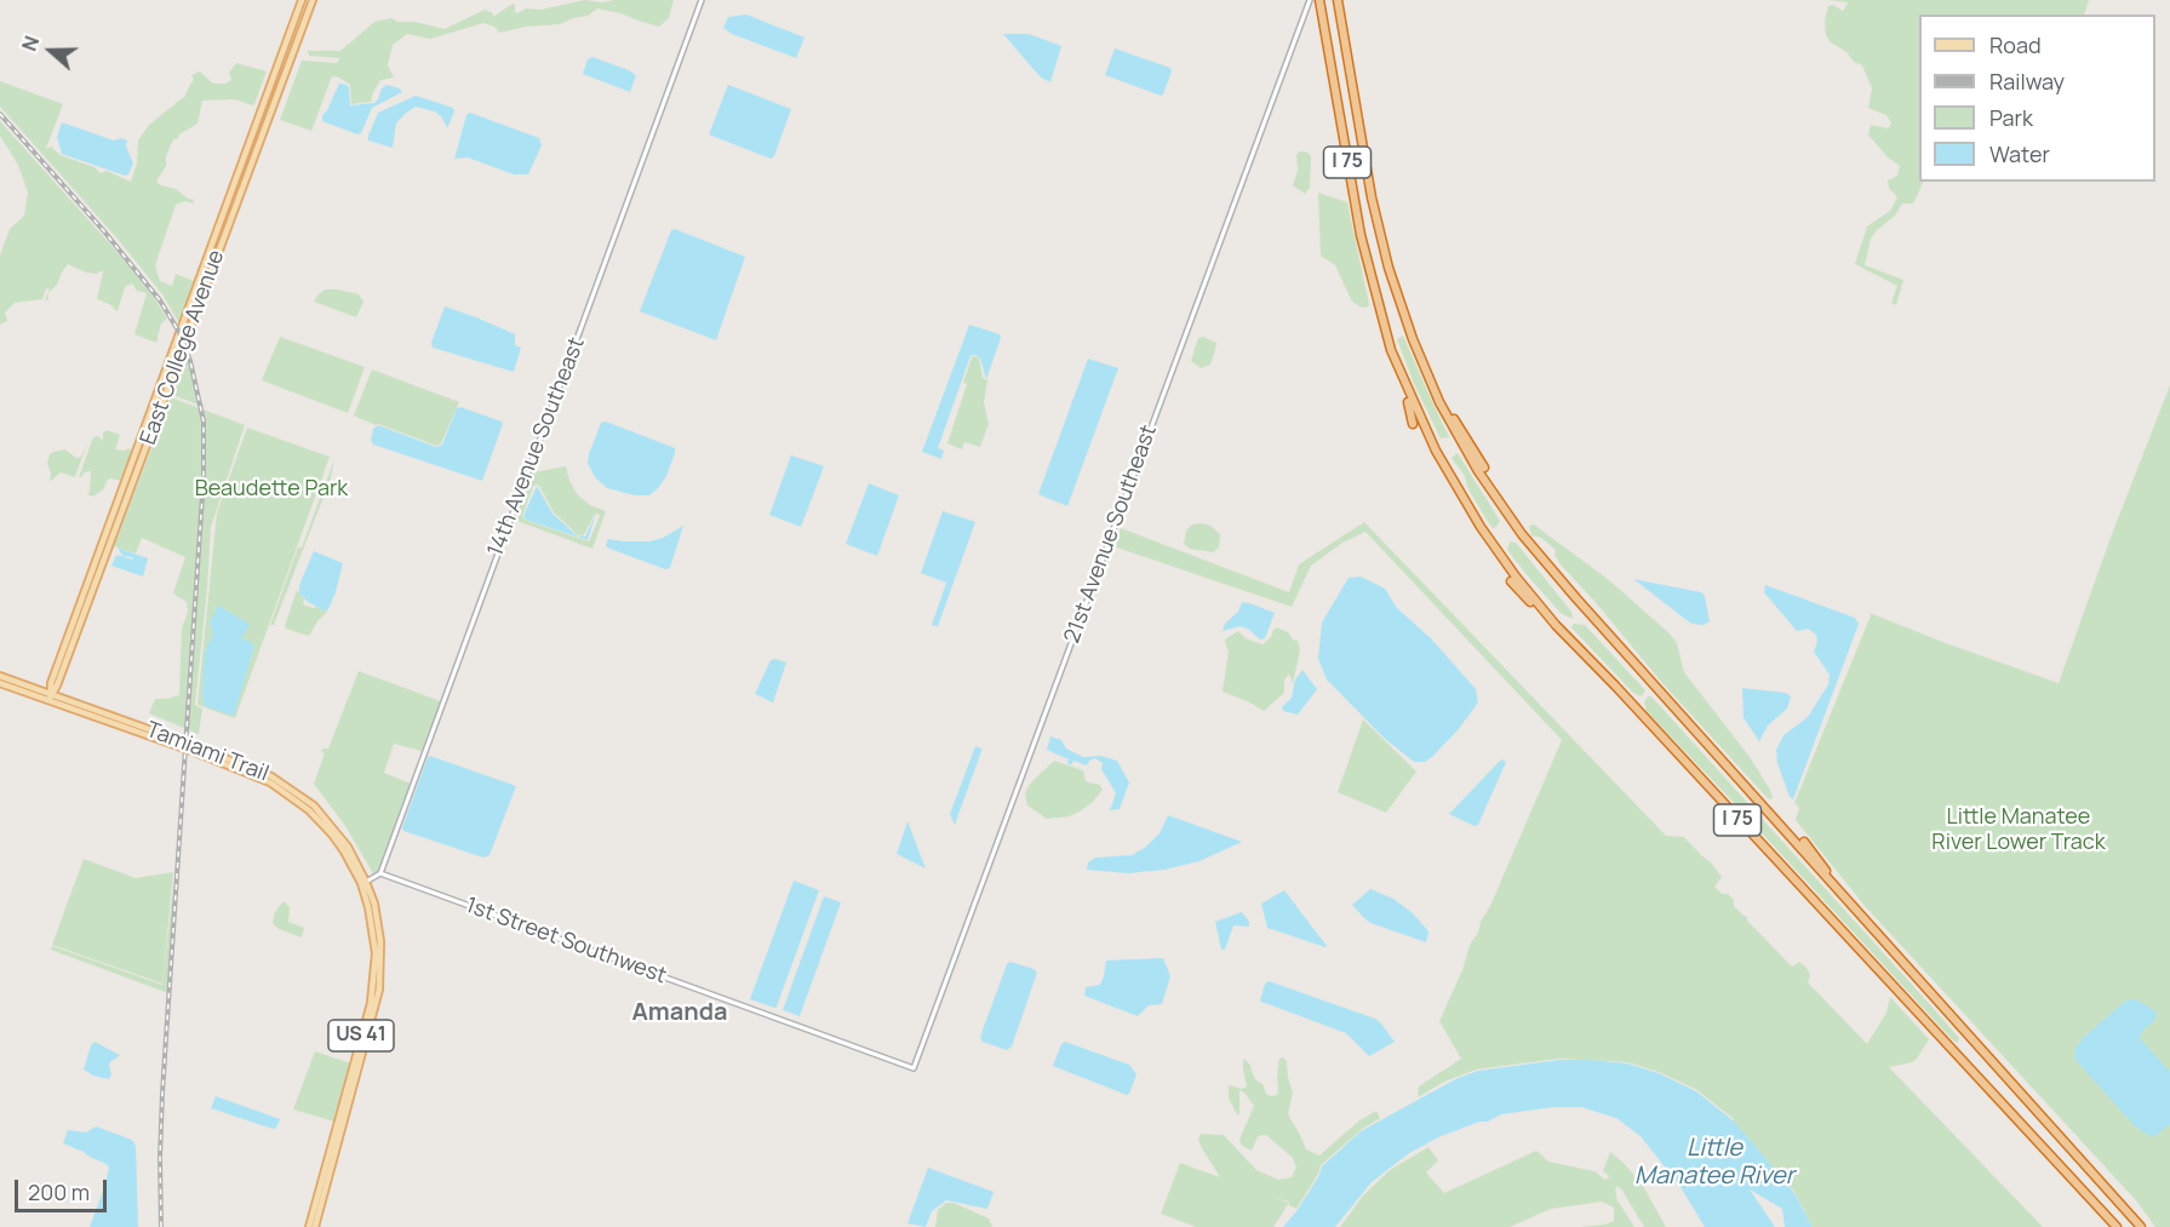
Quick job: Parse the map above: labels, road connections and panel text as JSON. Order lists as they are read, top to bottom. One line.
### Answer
{"streets":{"highway":["I 75"],"main road":["East College Avenue","Tamiami Trail","US 41"],"street":["14th Avenue Southeast","21st Avenue Southeast","1st Street Southwest"]},"crossings":[["East College Avenue","Tamiami Trail"],["14th Avenue Southeast","1st Street Southwest"],["21st Avenue Southeast","1st Street Southwest"]],"districts":["Amanda"],"water":["Little Manatee River"],"parks":["Beaudette Park","Little Manatee River Lower Track"],"legend":["Road","Railway","Park","Water"],"scale_bar":"200 m","north":"left"}
